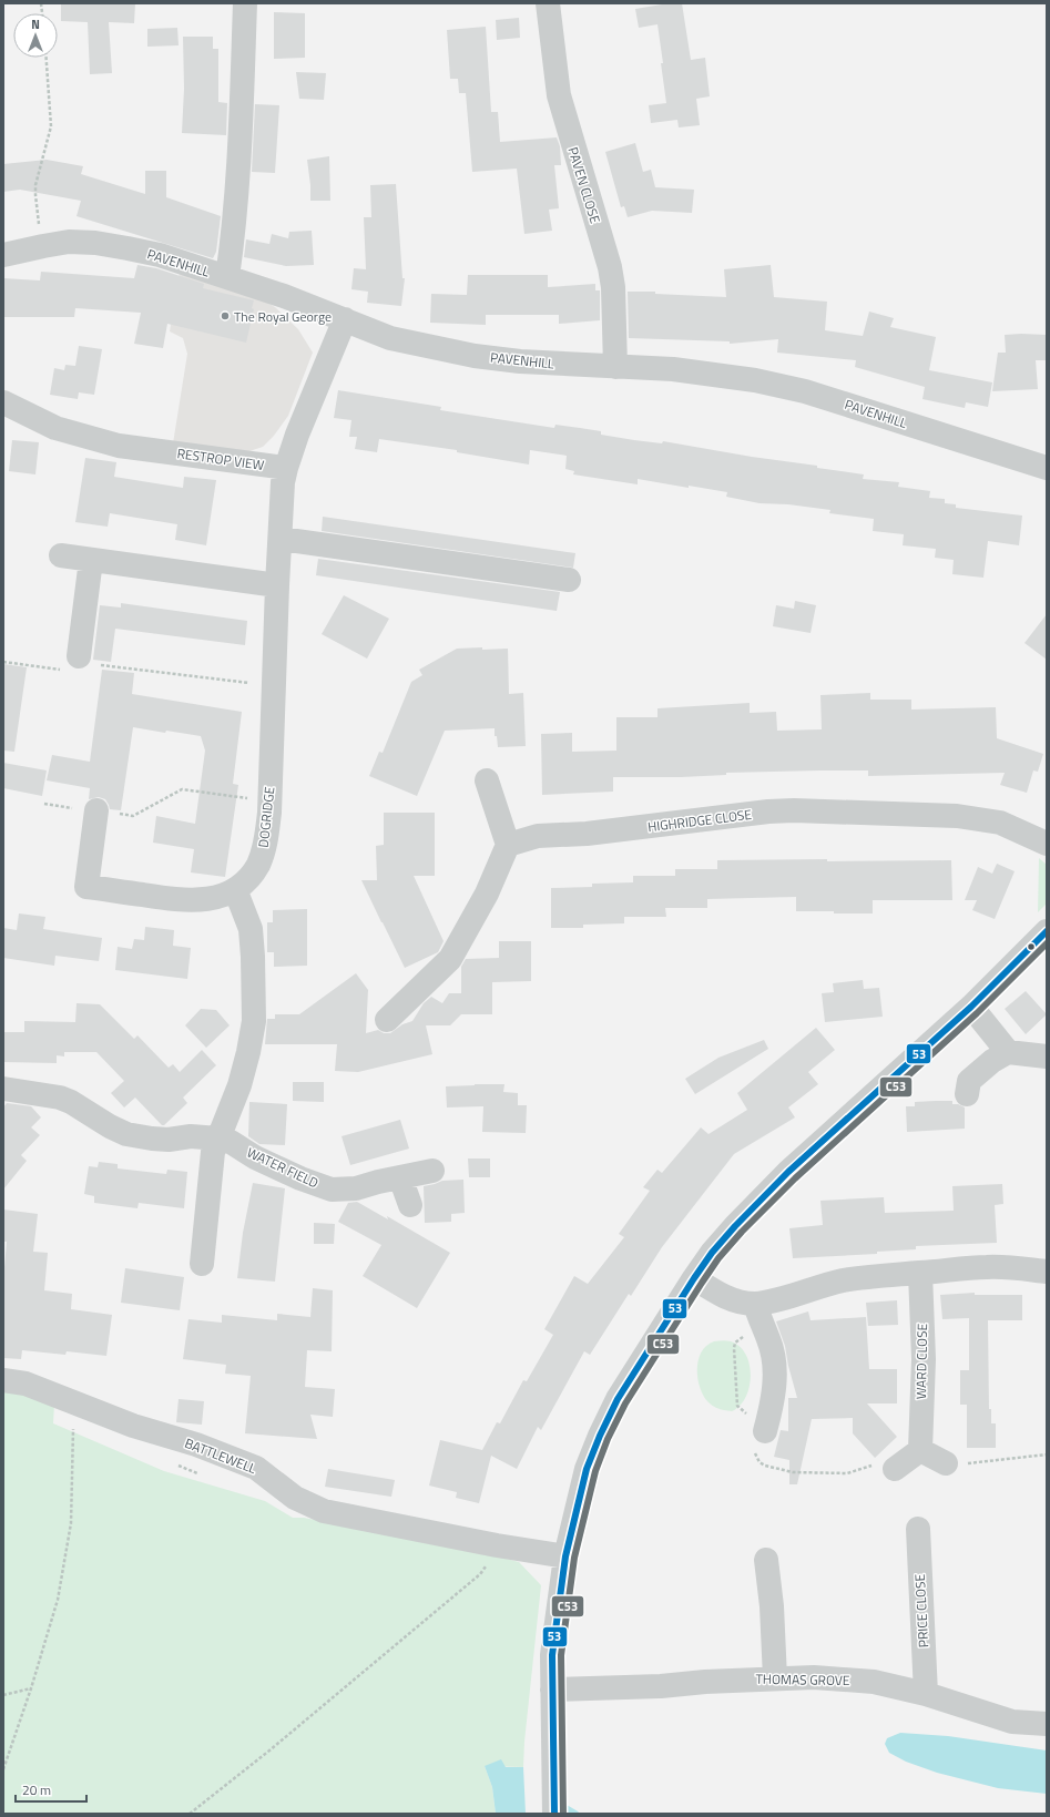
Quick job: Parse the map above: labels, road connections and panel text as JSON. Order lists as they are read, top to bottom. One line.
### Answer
{"streets":{"street":["PAVEN CLOSE","PAVENHILL","RESTROP VIEW","DOGRIDGE","HIGHRIDGE CLOSE","WATER FIELD","WARD CLOSE","BATTLEWELL","PRICE CLOSE","THOMAS GROVE"]},"crossings":[["PAVEN CLOSE","PAVENHILL"],["RESTROP VIEW","DOGRIDGE"],["PRICE CLOSE","THOMAS GROVE"]],"places":["The Royal George"],"lines":["transit line 53","transit line C53"],"scale_bar":"20 m","north":"top"}
